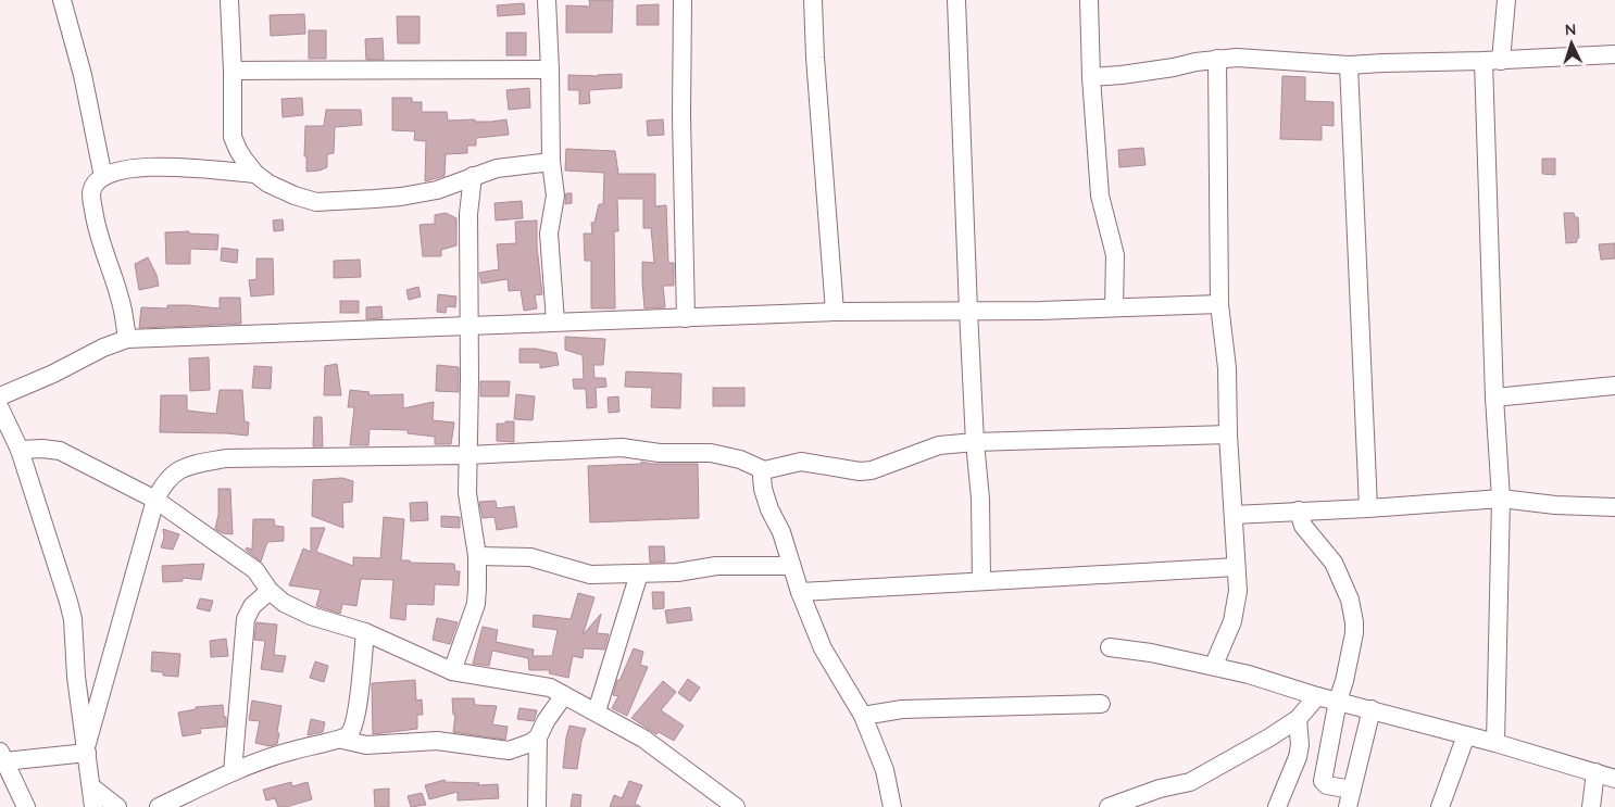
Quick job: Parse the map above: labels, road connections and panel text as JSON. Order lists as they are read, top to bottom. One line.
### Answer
{"north":"top"}
